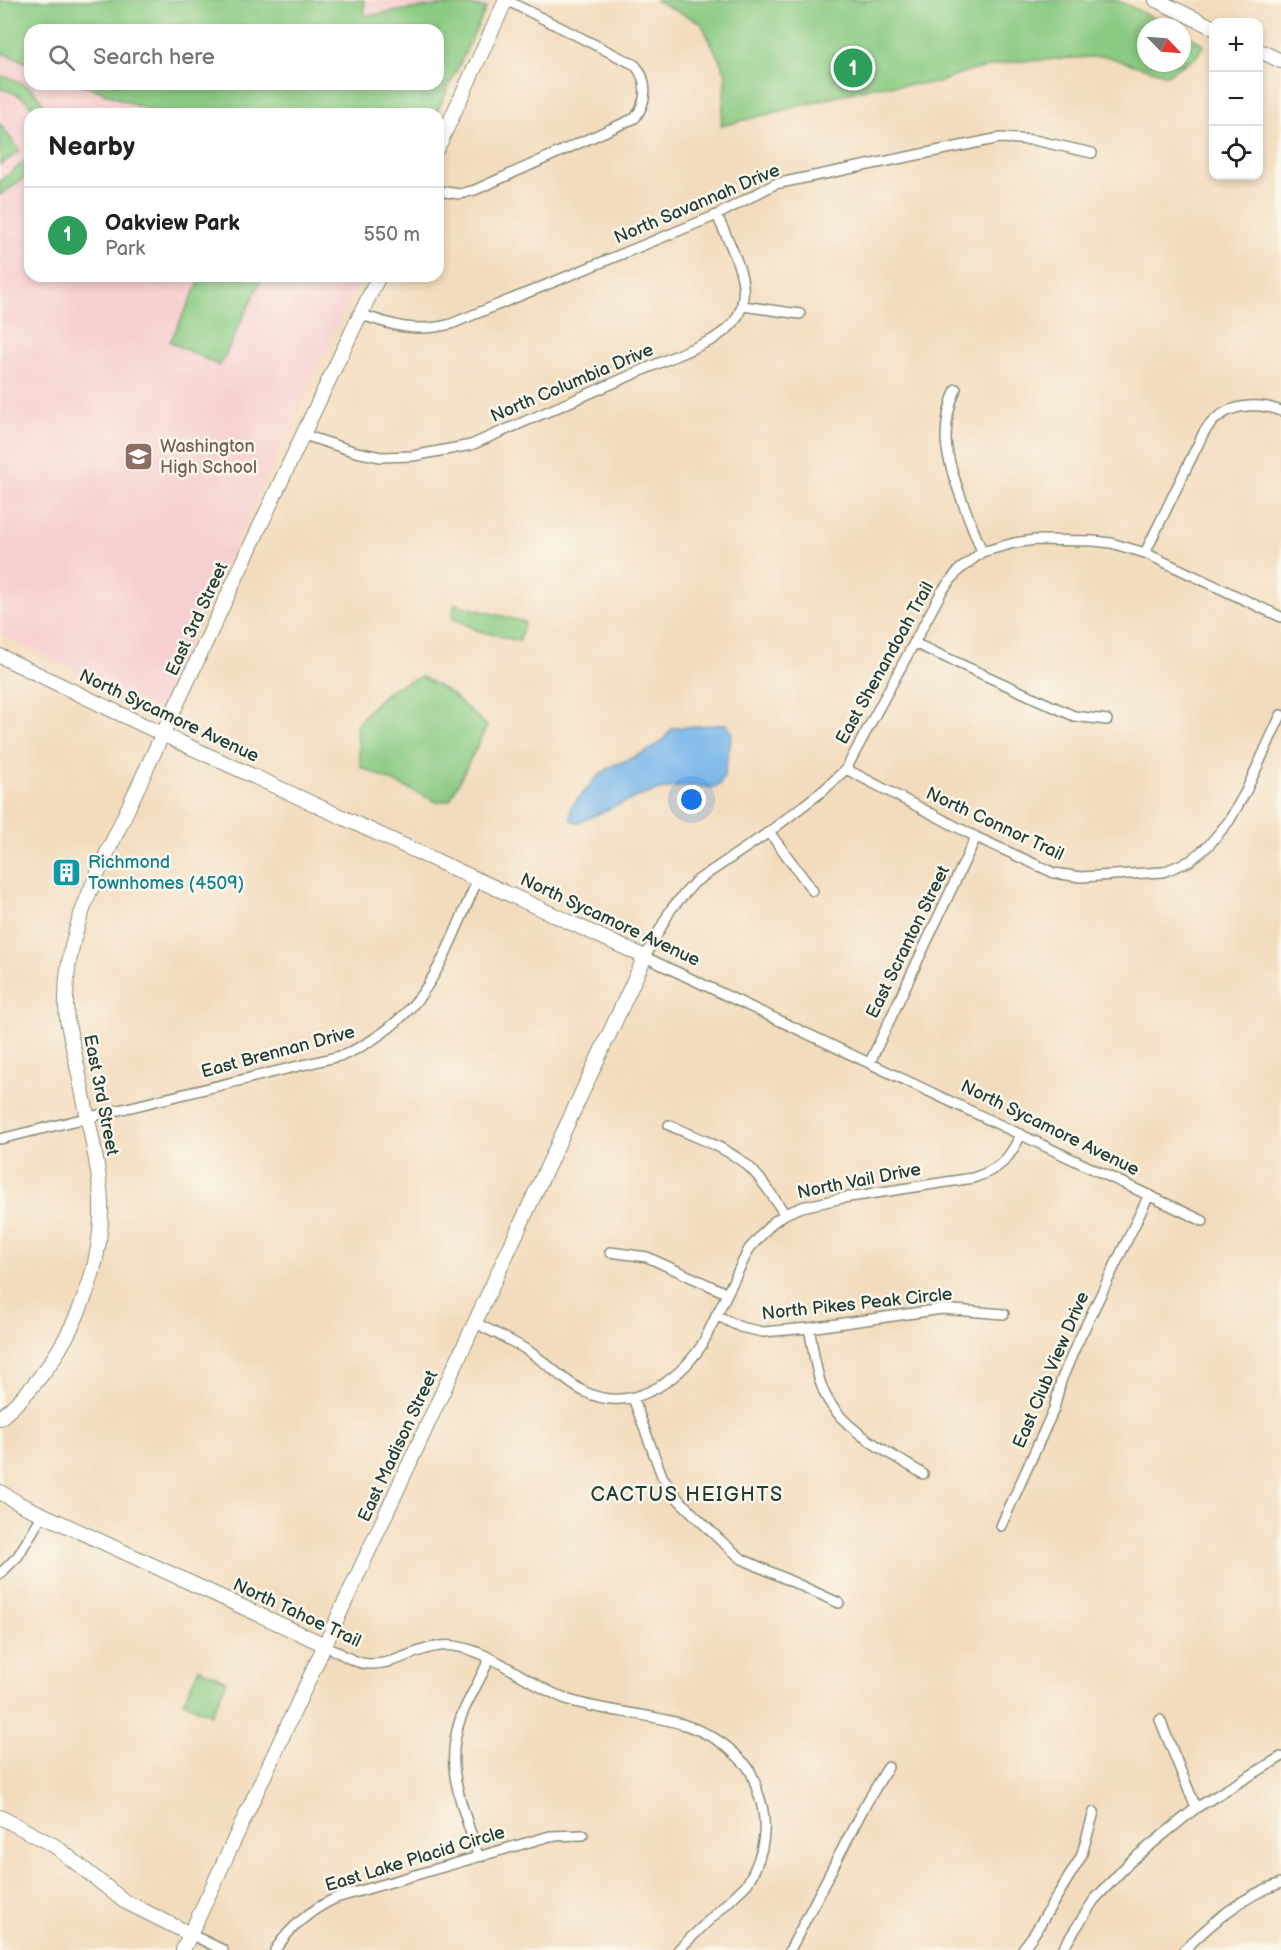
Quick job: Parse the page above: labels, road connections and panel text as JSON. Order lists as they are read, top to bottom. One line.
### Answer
{"streets":{"street":["North Savannah Drive","North Columbia Drive","East 3rd Street","East Shenandoah Trail","North Sycamore Avenue","North Connor Trail","East Scranton Street","East Brennan Drive","North Vail Drive","North Pikes Peak Circle","East Club View Drive","East Madison Street","North Tahoe Trail","East Lake Placid Circle"]},"crossings":[["North Savannah Drive","East 3rd Street"],["North Columbia Drive","East 3rd Street"],["East 3rd Street","North Sycamore Avenue"],["East 3rd Street","East Brennan Drive"],["East Shenandoah Trail","North Sycamore Avenue"],["East Shenandoah Trail","North Connor Trail"],["East Shenandoah Trail","East Madison Street"],["North Sycamore Avenue","East Scranton Street"],["North Sycamore Avenue","East Brennan Drive"],["North Sycamore Avenue","North Vail Drive"],["North Sycamore Avenue","East Club View Drive"],["North Sycamore Avenue","East Madison Street"],["North Connor Trail","East Scranton Street"],["North Vail Drive","North Pikes Peak Circle"],["North Vail Drive","East Madison Street"],["East Madison Street","North Tahoe Trail"]],"districts":["CACTUS HEIGHTS"],"places":{"school or university":["Washington High School"],"building":["Richmond Townhomes (4509)"]},"north":"bottom right","page":{"map_buttons":["+","−"],"search":"Search here","pins":"1","heading":"Nearby","list":[{"mark":"1","name":"Oakview Park","note":"Park","value":"550 m"}]}}
